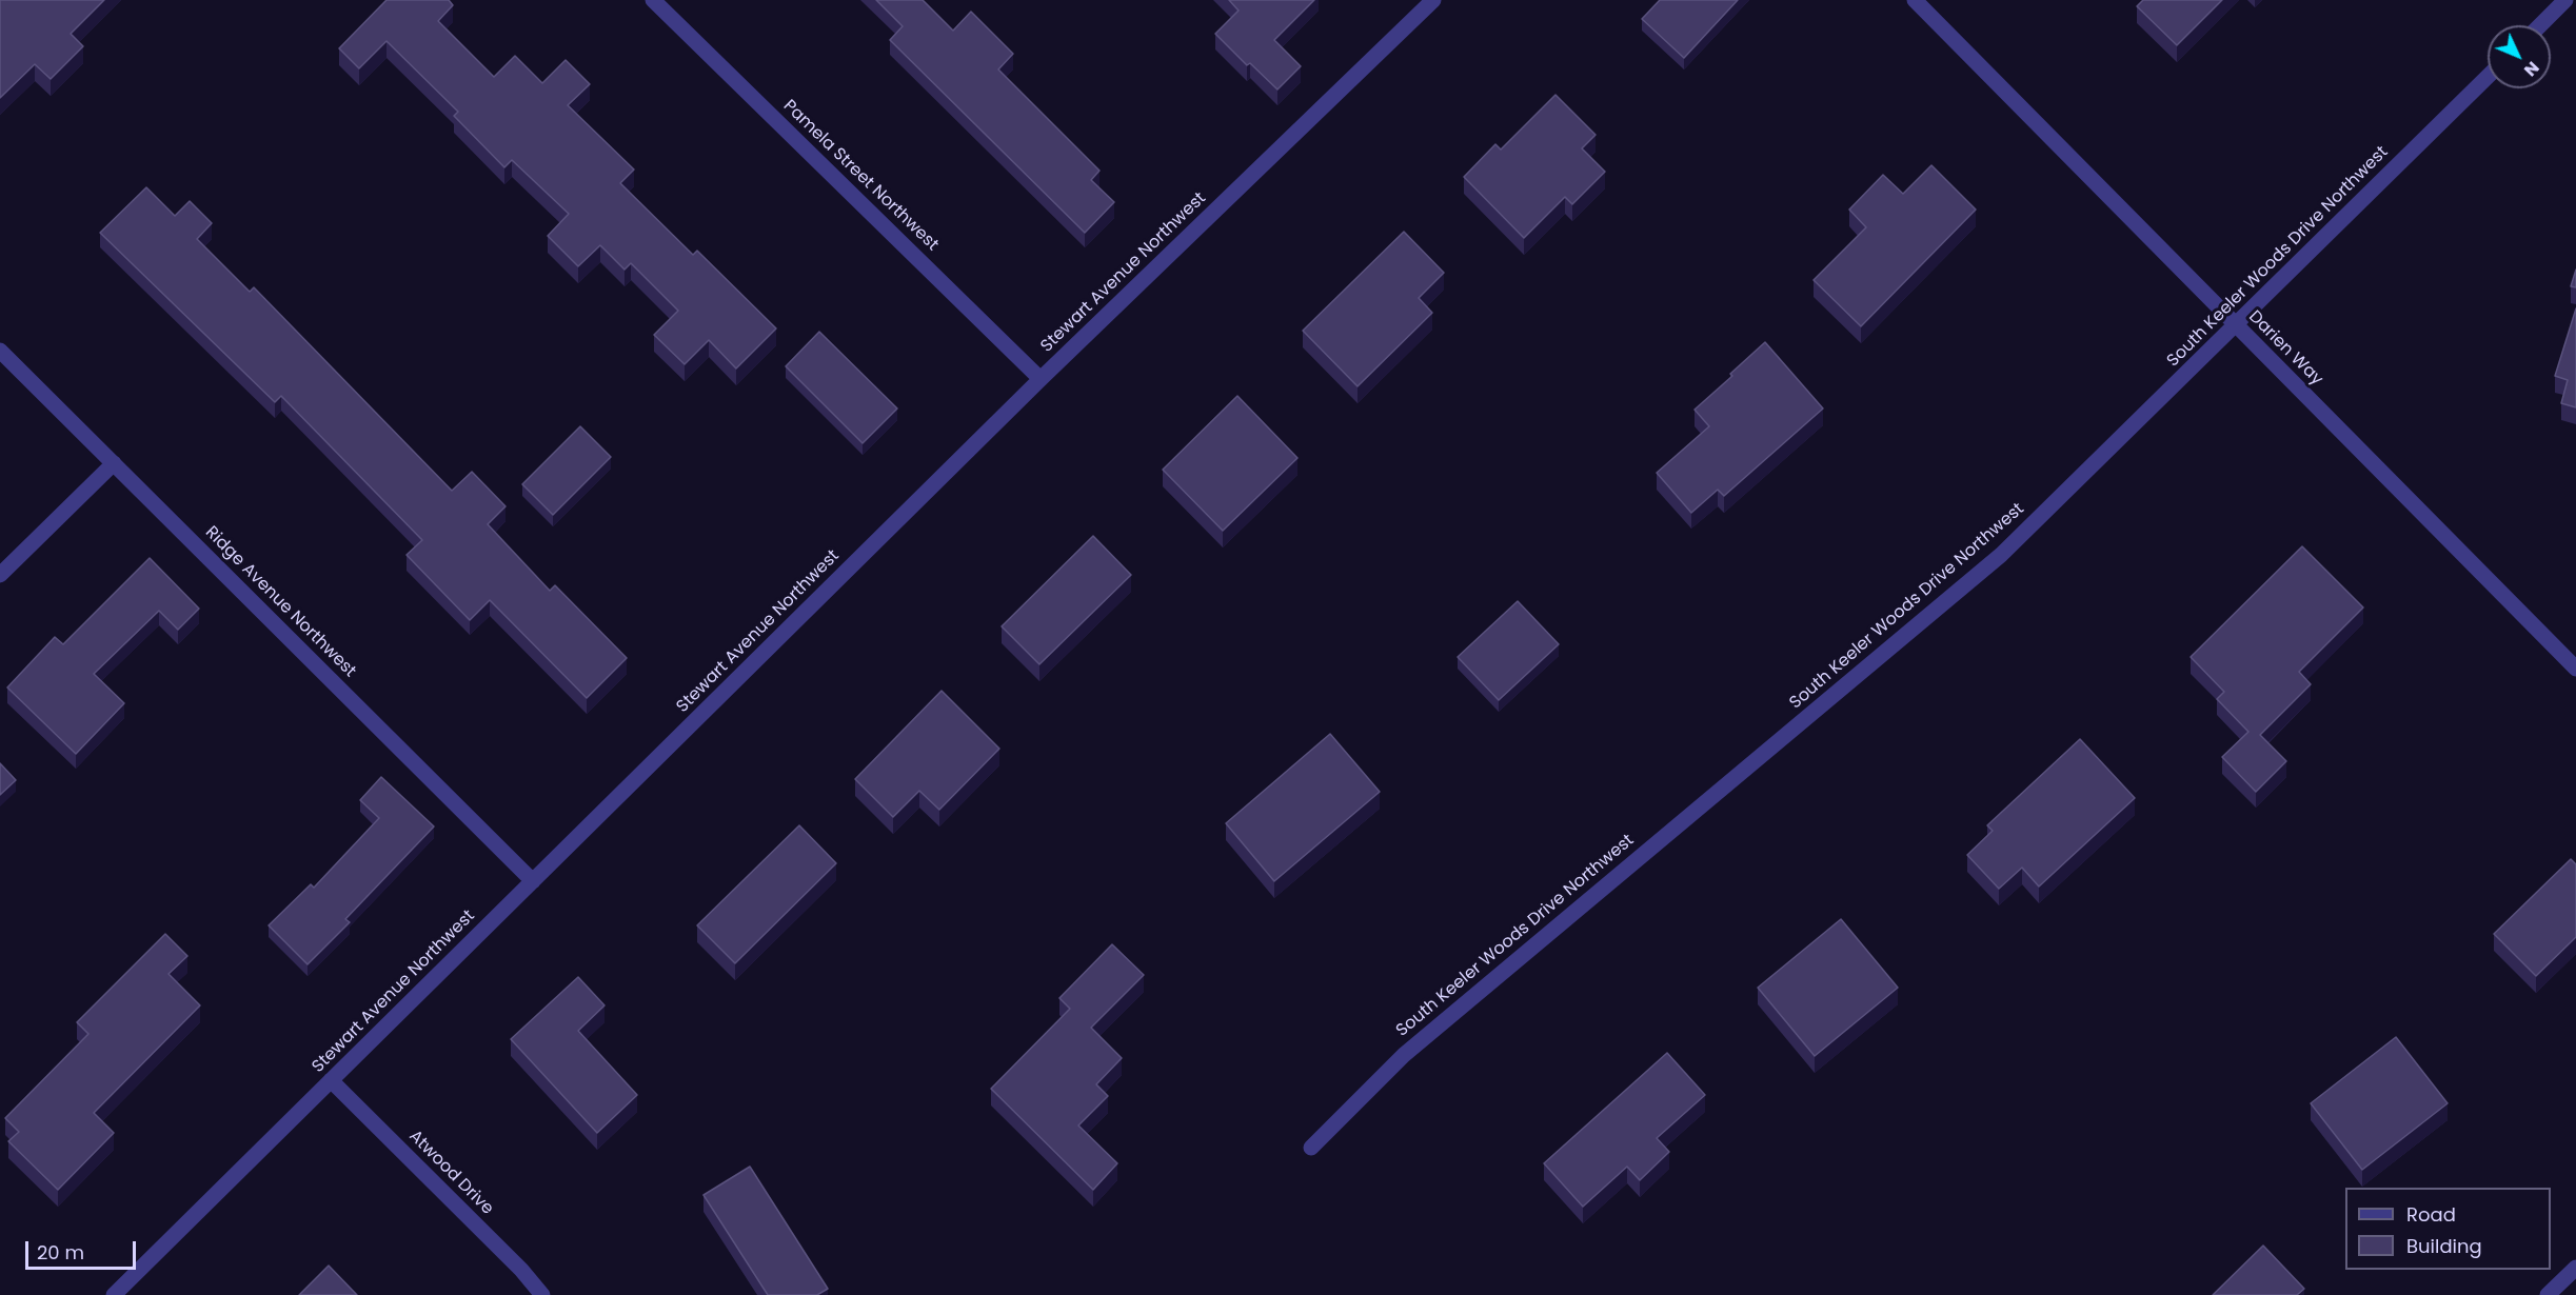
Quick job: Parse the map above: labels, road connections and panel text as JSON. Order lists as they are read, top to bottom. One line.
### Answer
{"streets":{"street":["Pamela Street Northwest","South Keeler Woods Drive Northwest","Stewart Avenue Northwest","Darien Way","Ridge Avenue Northwest","Atwood Drive"]},"crossings":[["Pamela Street Northwest","Stewart Avenue Northwest"],["South Keeler Woods Drive Northwest","Darien Way"],["Stewart Avenue Northwest","Ridge Avenue Northwest"],["Stewart Avenue Northwest","Atwood Drive"]],"legend":["Road","Building"],"scale_bar":"20 m","north":"bottom right"}
